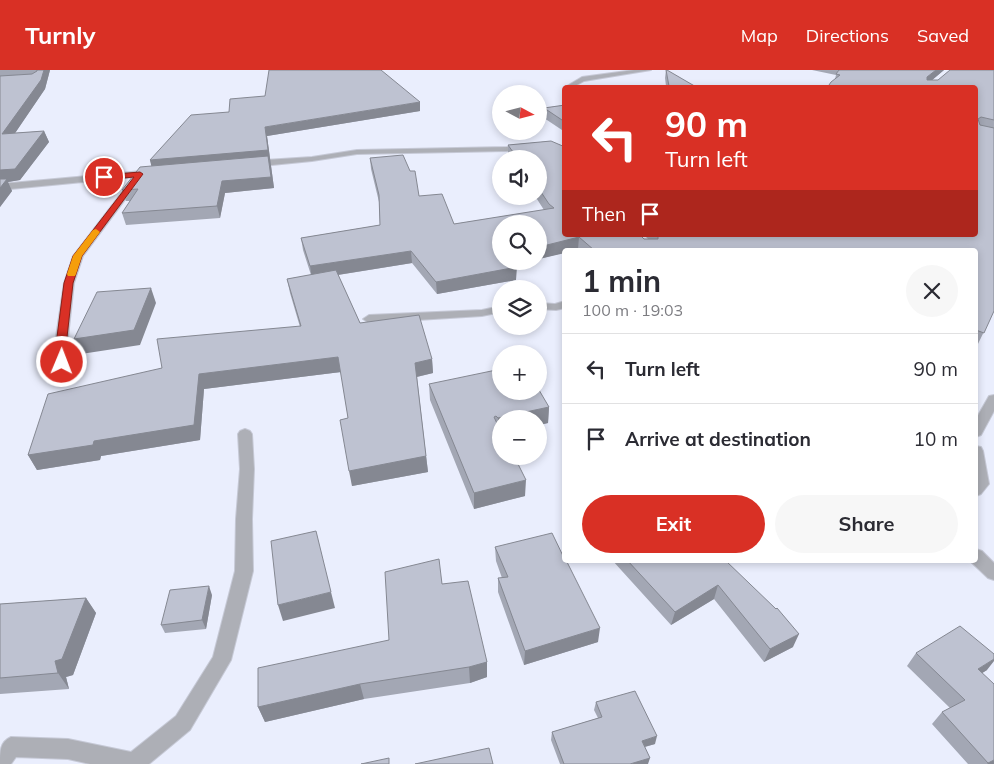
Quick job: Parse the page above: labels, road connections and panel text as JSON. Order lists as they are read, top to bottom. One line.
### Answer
{"north":"right","page":{"header":"Turnly","nav":["Map","Directions","Saved"],"map_buttons":["+","−"],"turn":["90 m","Turn left"],"then":"Then","heading":["1 min","100 m · 19:03"],"list":[{"name":"Turn left","value":"90 m"},{"name":"Arrive at destination","value":"10 m"}],"buttons":["Exit","Share"]}}
